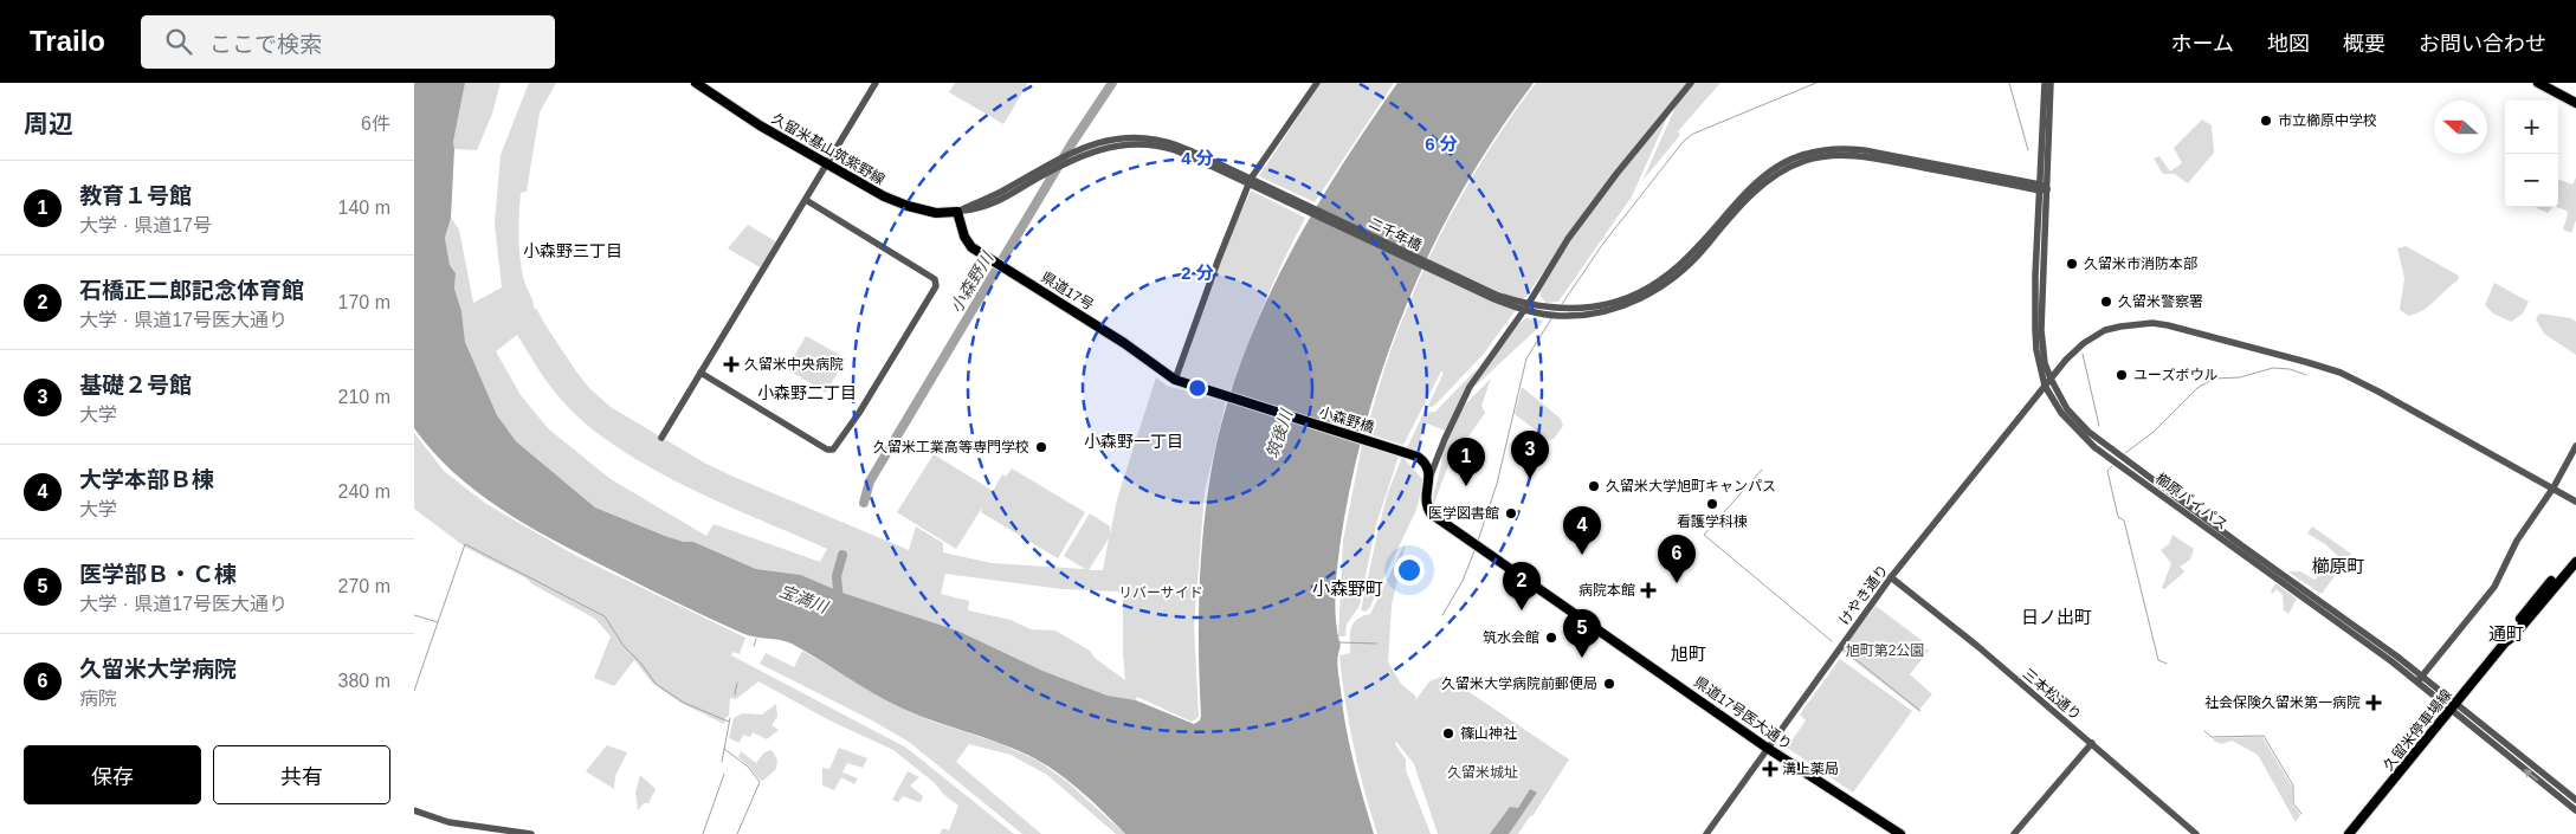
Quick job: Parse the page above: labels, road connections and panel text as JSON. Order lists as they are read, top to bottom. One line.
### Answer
{"streets":{"main road":["久留米基山筑紫野線","県道17号","小森野橋","県道17号医大通り","久留米停車場線"],"street":["二千年橋","櫛原バイパス","けやき通り","三本松通り"]},"crossings":[["久留米基山筑紫野線","県道17号"],["二千年橋","櫛原バイパス"],["県道17号","小森野橋"],["小森野橋","県道17号医大通り"],["櫛原バイパス","けやき通り"],["櫛原バイパス","久留米停車場線"],["けやき通り","三本松通り"],["けやき通り","県道17号医大通り"]],"districts":["小森野三丁目","小森野二丁目","小森野一丁目","櫛原町","小森野町","日ノ出町","通町","旭町"],"water":["小森野川","筑後川","宝満川"],"parks":["リバーサイド","旭町第2公園","久留米城址"],"places":{"other":["市立櫛原中学校","久留米市消防本部","久留米警察署","ユーズボウル","久留米工業高等専門学校","久留米大学旭町キャンパス","看護学科棟","医学図書館","筑水会館","久留米大学病院前郵便局","篠山神社"],"health":["久留米中央病院","病院本館","社会保険久留米第一病院","溝上薬局"]},"north":"left","page":{"header":"Trailo","search":"ここで検索","nav":["ホーム","地図","概要","お問い合わせ"],"heading":["周辺","6件"],"map_buttons":["+","−"],"list":[{"mark":"1","name":"教育１号館","note":"大学 · 県道17号","value":"140 m"},{"mark":"2","name":"石橋正二郎記念体育館","note":"大学 · 県道17号医大通り","value":"170 m"},{"mark":"3","name":"基礎２号館","note":"大学","value":"210 m"},{"mark":"4","name":"大学本部Ｂ棟","note":"大学","value":"240 m"},{"mark":"5","name":"医学部Ｂ・Ｃ棟","note":"大学 · 県道17号医大通り","value":"270 m"},{"mark":"6","name":"久留米大学病院","note":"病院","value":"380 m"}],"pins":["3","1","4","6","2","5"],"buttons":["保存","共有"]},"rings":["6 分","4 分","2 分"]}
